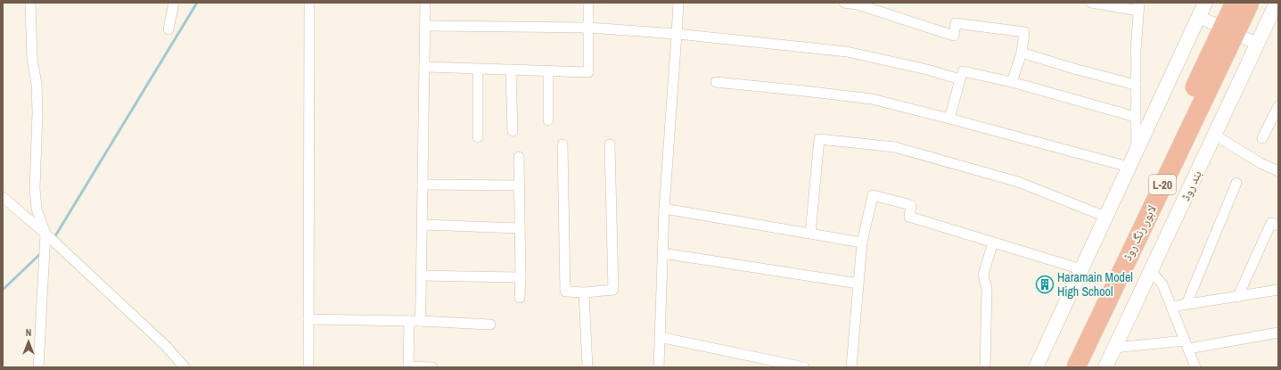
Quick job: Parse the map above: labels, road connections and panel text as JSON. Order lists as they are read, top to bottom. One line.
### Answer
{"streets":{"highway":["L-20","لاہور رنگ روڈ"],"main road":["بند روڈ"]},"places":{"building":["Haramain Model High School"]},"north":"top"}
